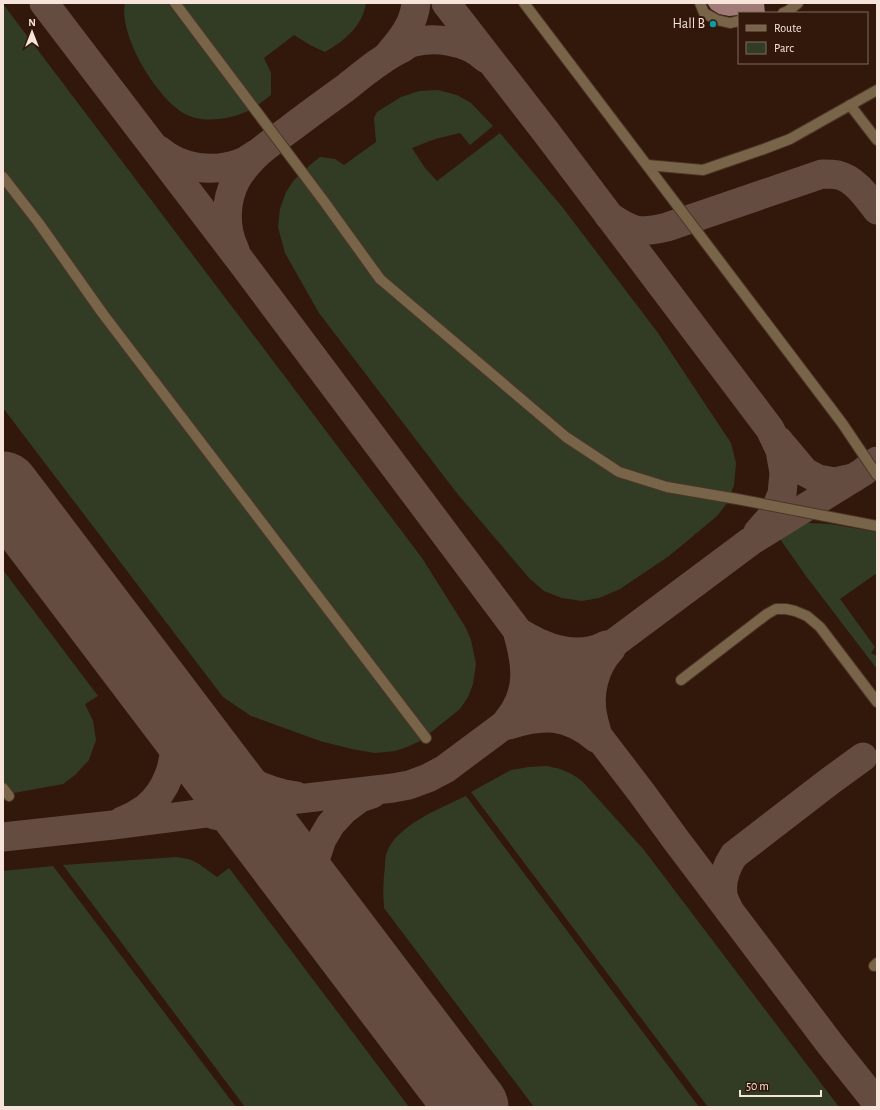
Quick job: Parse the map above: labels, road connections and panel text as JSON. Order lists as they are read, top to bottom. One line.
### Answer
{"places":["Hall B"],"legend":["Route","Parc"],"scale_bar":"50 m","north":"top"}
